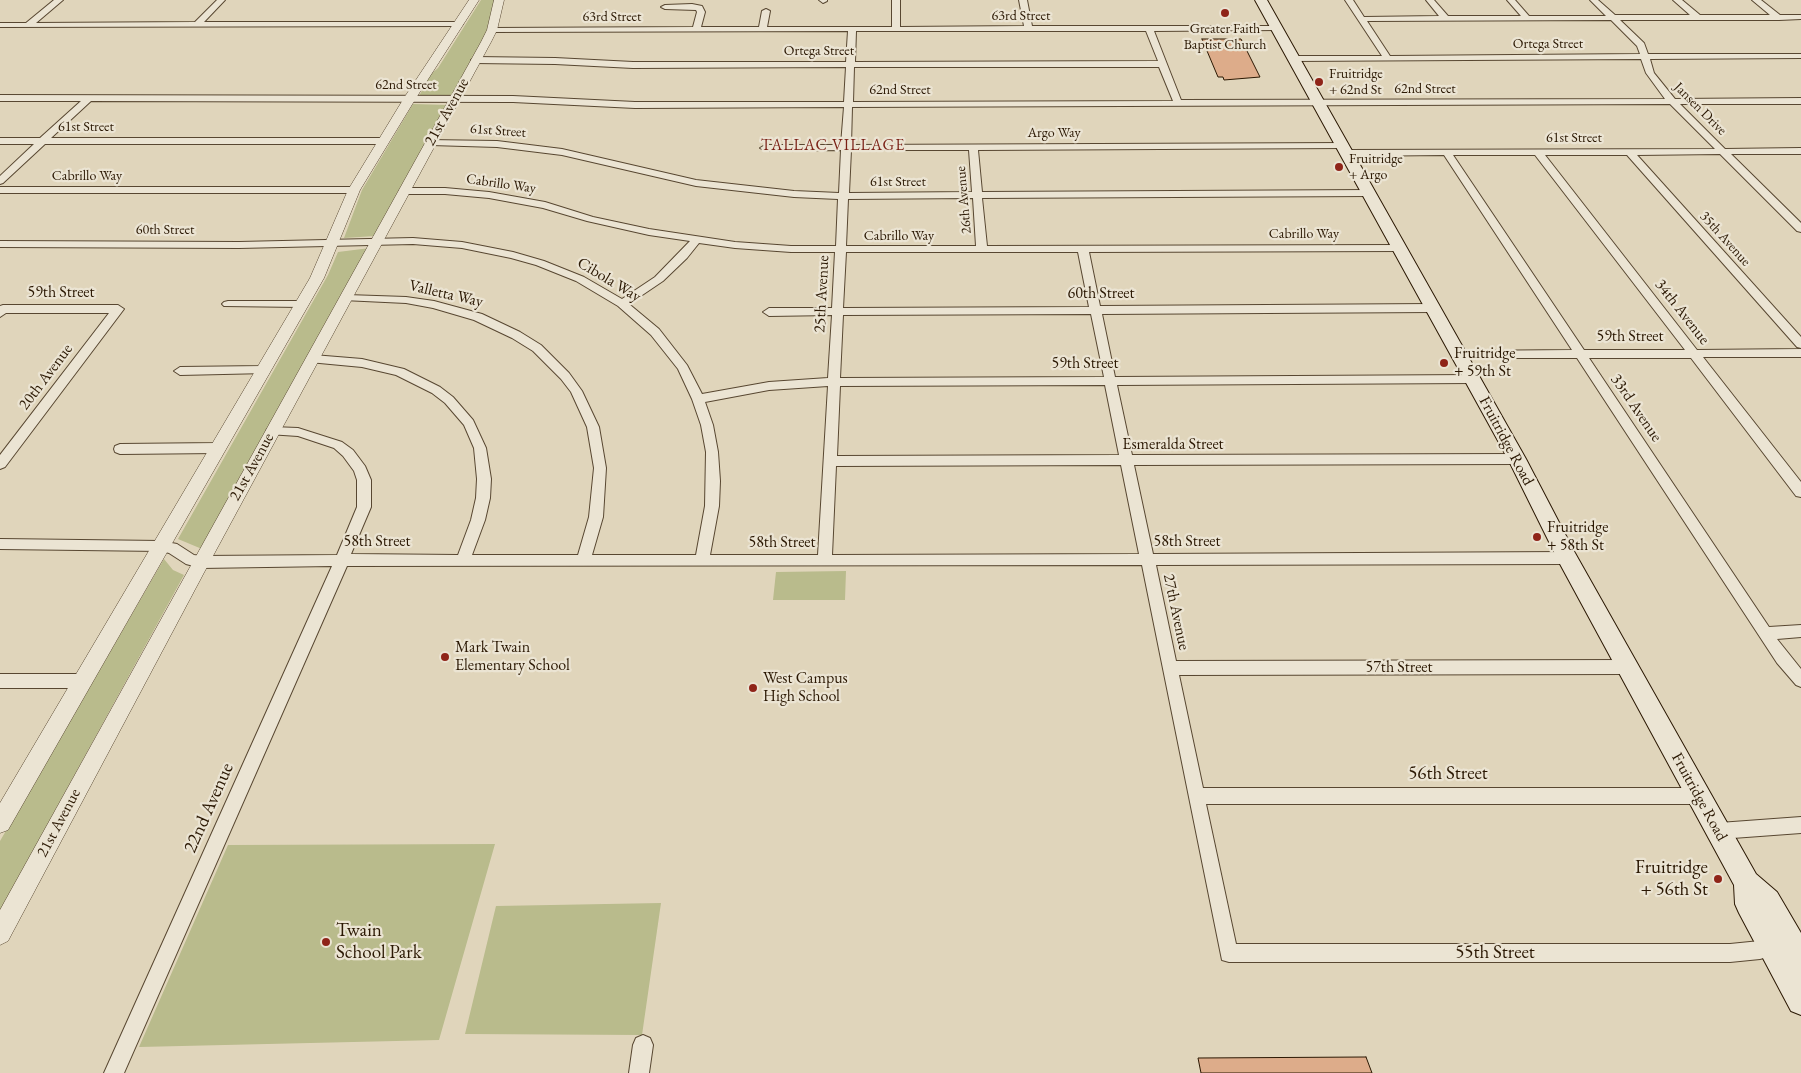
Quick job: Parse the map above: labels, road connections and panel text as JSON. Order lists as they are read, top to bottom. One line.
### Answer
{"streets":{"main road":["Fruitridge Road"],"street":["63rd Street","Ortega Street","62nd Street","Jansen Drive","21st Avenue","61st Street","Argo Way","Cabrillo Way","26th Avenue","60th Street","35th Avenue","Cibola Way","59th Street","Valletta Way","25th Avenue","34th Avenue","20th Avenue","33rd Avenue","Esmeralda Street","58th Street","27th Avenue","57th Street","56th Street","22nd Avenue","55th Street"]},"crossings":[["63rd Street","21st Avenue"],["63rd Street","25th Avenue"],["63rd Street","Fruitridge Road"],["Ortega Street","Jansen Drive"],["Ortega Street","21st Avenue"],["Ortega Street","25th Avenue"],["Ortega Street","Fruitridge Road"],["62nd Street","Jansen Drive"],["62nd Street","21st Avenue"],["62nd Street","25th Avenue"],["62nd Street","Fruitridge Road"],["Jansen Drive","61st Street"],["21st Avenue","61st Street"],["21st Avenue","Cabrillo Way"],["21st Avenue","Cibola Way"],["21st Avenue","Valletta Way"],["21st Avenue","58th Street"],["21st Avenue","22nd Avenue"],["61st Street","Argo Way"],["61st Street","26th Avenue"],["61st Street","35th Avenue"],["61st Street","25th Avenue"],["61st Street","34th Avenue"],["61st Street","33rd Avenue"],["61st Street","Fruitridge Road"],["Argo Way","26th Avenue"],["Argo Way","25th Avenue"],["Argo Way","Fruitridge Road"],["Cabrillo Way","26th Avenue"],["Cabrillo Way","25th Avenue"],["Cabrillo Way","Fruitridge Road"],["Cabrillo Way","27th Avenue"],["60th Street","Cibola Way"],["60th Street","25th Avenue"],["60th Street","Fruitridge Road"],["60th Street","27th Avenue"],["Cibola Way","59th Street"],["Cibola Way","58th Street"],["59th Street","25th Avenue"],["59th Street","34th Avenue"],["59th Street","20th Avenue"],["59th Street","33rd Avenue"],["59th Street","Fruitridge Road"],["59th Street","27th Avenue"],["Valletta Way","58th Street"],["25th Avenue","Esmeralda Street"],["25th Avenue","58th Street"],["Fruitridge Road","Esmeralda Street"],["Fruitridge Road","58th Street"],["Fruitridge Road","57th Street"],["Fruitridge Road","56th Street"],["Esmeralda Street","27th Avenue"],["58th Street","27th Avenue"],["58th Street","22nd Avenue"],["27th Avenue","57th Street"],["27th Avenue","56th Street"],["27th Avenue","55th Street"]],"districts":["TALLAC VILLAGE"],"places":["Greater Faith Baptist Church","Fruitridge + 62nd St","Fruitridge + Argo","Fruitridge + 59th St","Fruitridge + 58th St","Mark Twain Elementary School","West Campus High School","Fruitridge + 56th St","Twain School Park"]}
